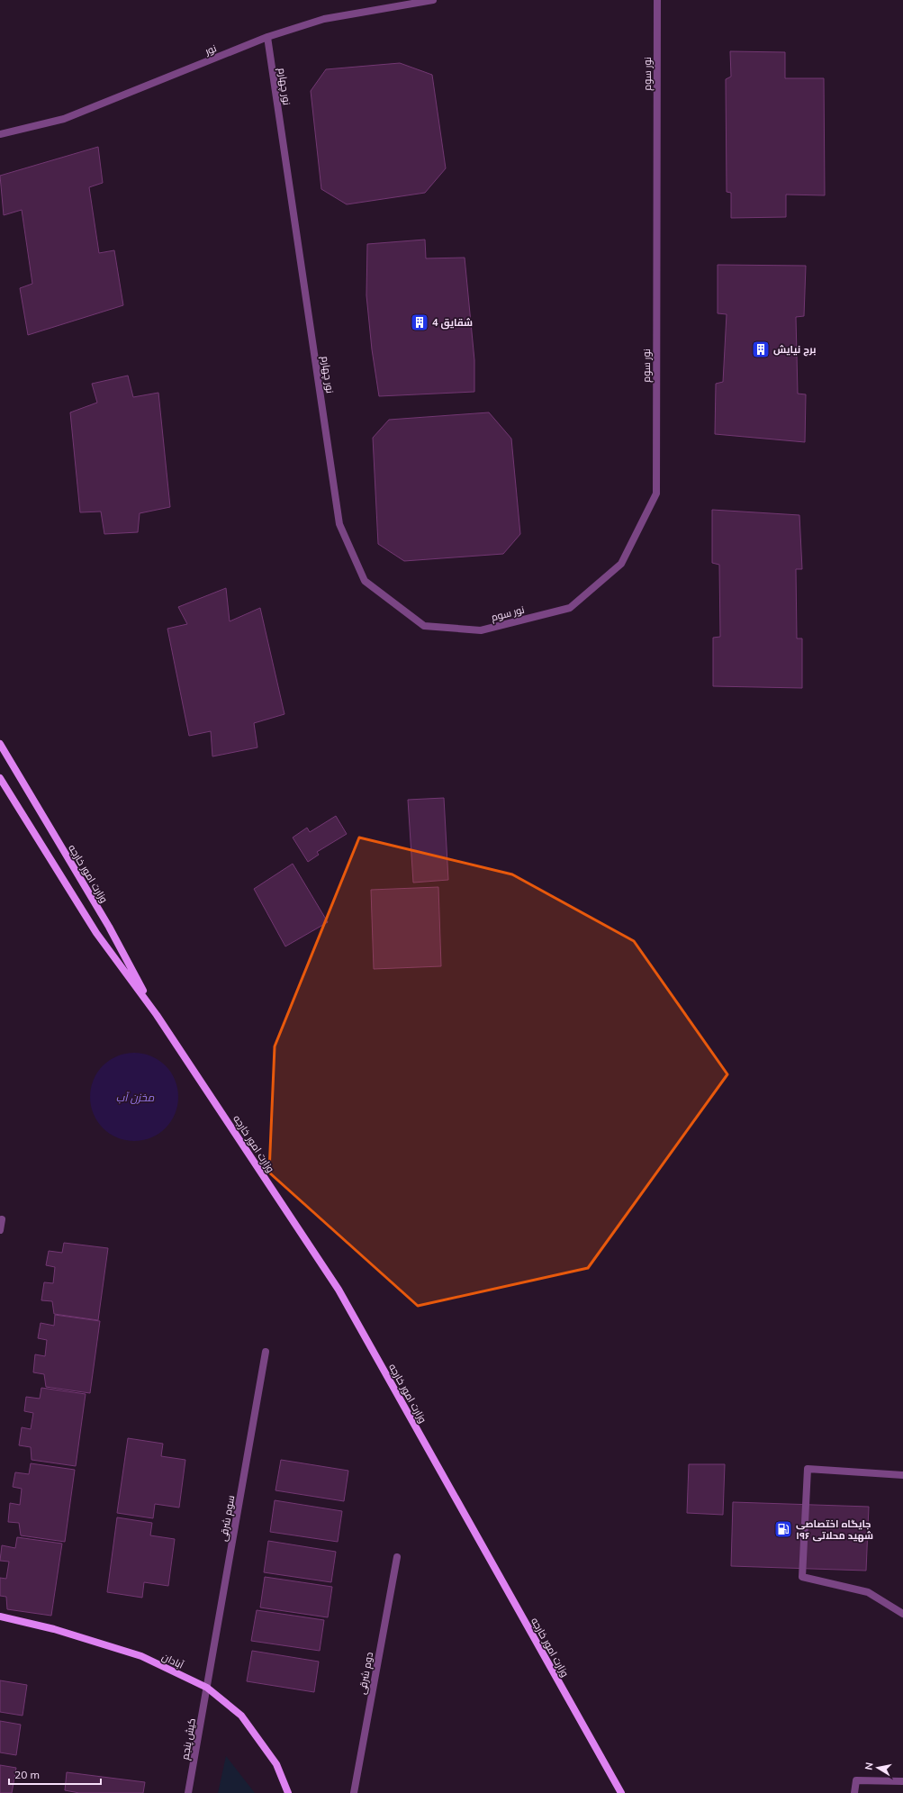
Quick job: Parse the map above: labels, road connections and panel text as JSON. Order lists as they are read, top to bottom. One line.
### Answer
{"streets":{"main road":["وزارت امور خارجه","آبادان"],"street":["نور","نور سوم","نور چهارم","سوم شرقی","دوم شرقی","کیش پنجم"]},"crossings":[["نور","نور چهارم"],["نور سوم","نور چهارم"],["سوم شرقی","آبادان"],["سوم شرقی","کیش پنجم"],["آبادان","کیش پنجم"]],"water":["مخزن آب"],"places":{"building":["شقایق 4","برج نیایش"],"fuel station":["جایگاه اختصاصی ۱۹۶ شهید محلاتی"]},"scale_bar":"20 m","north":"left"}
